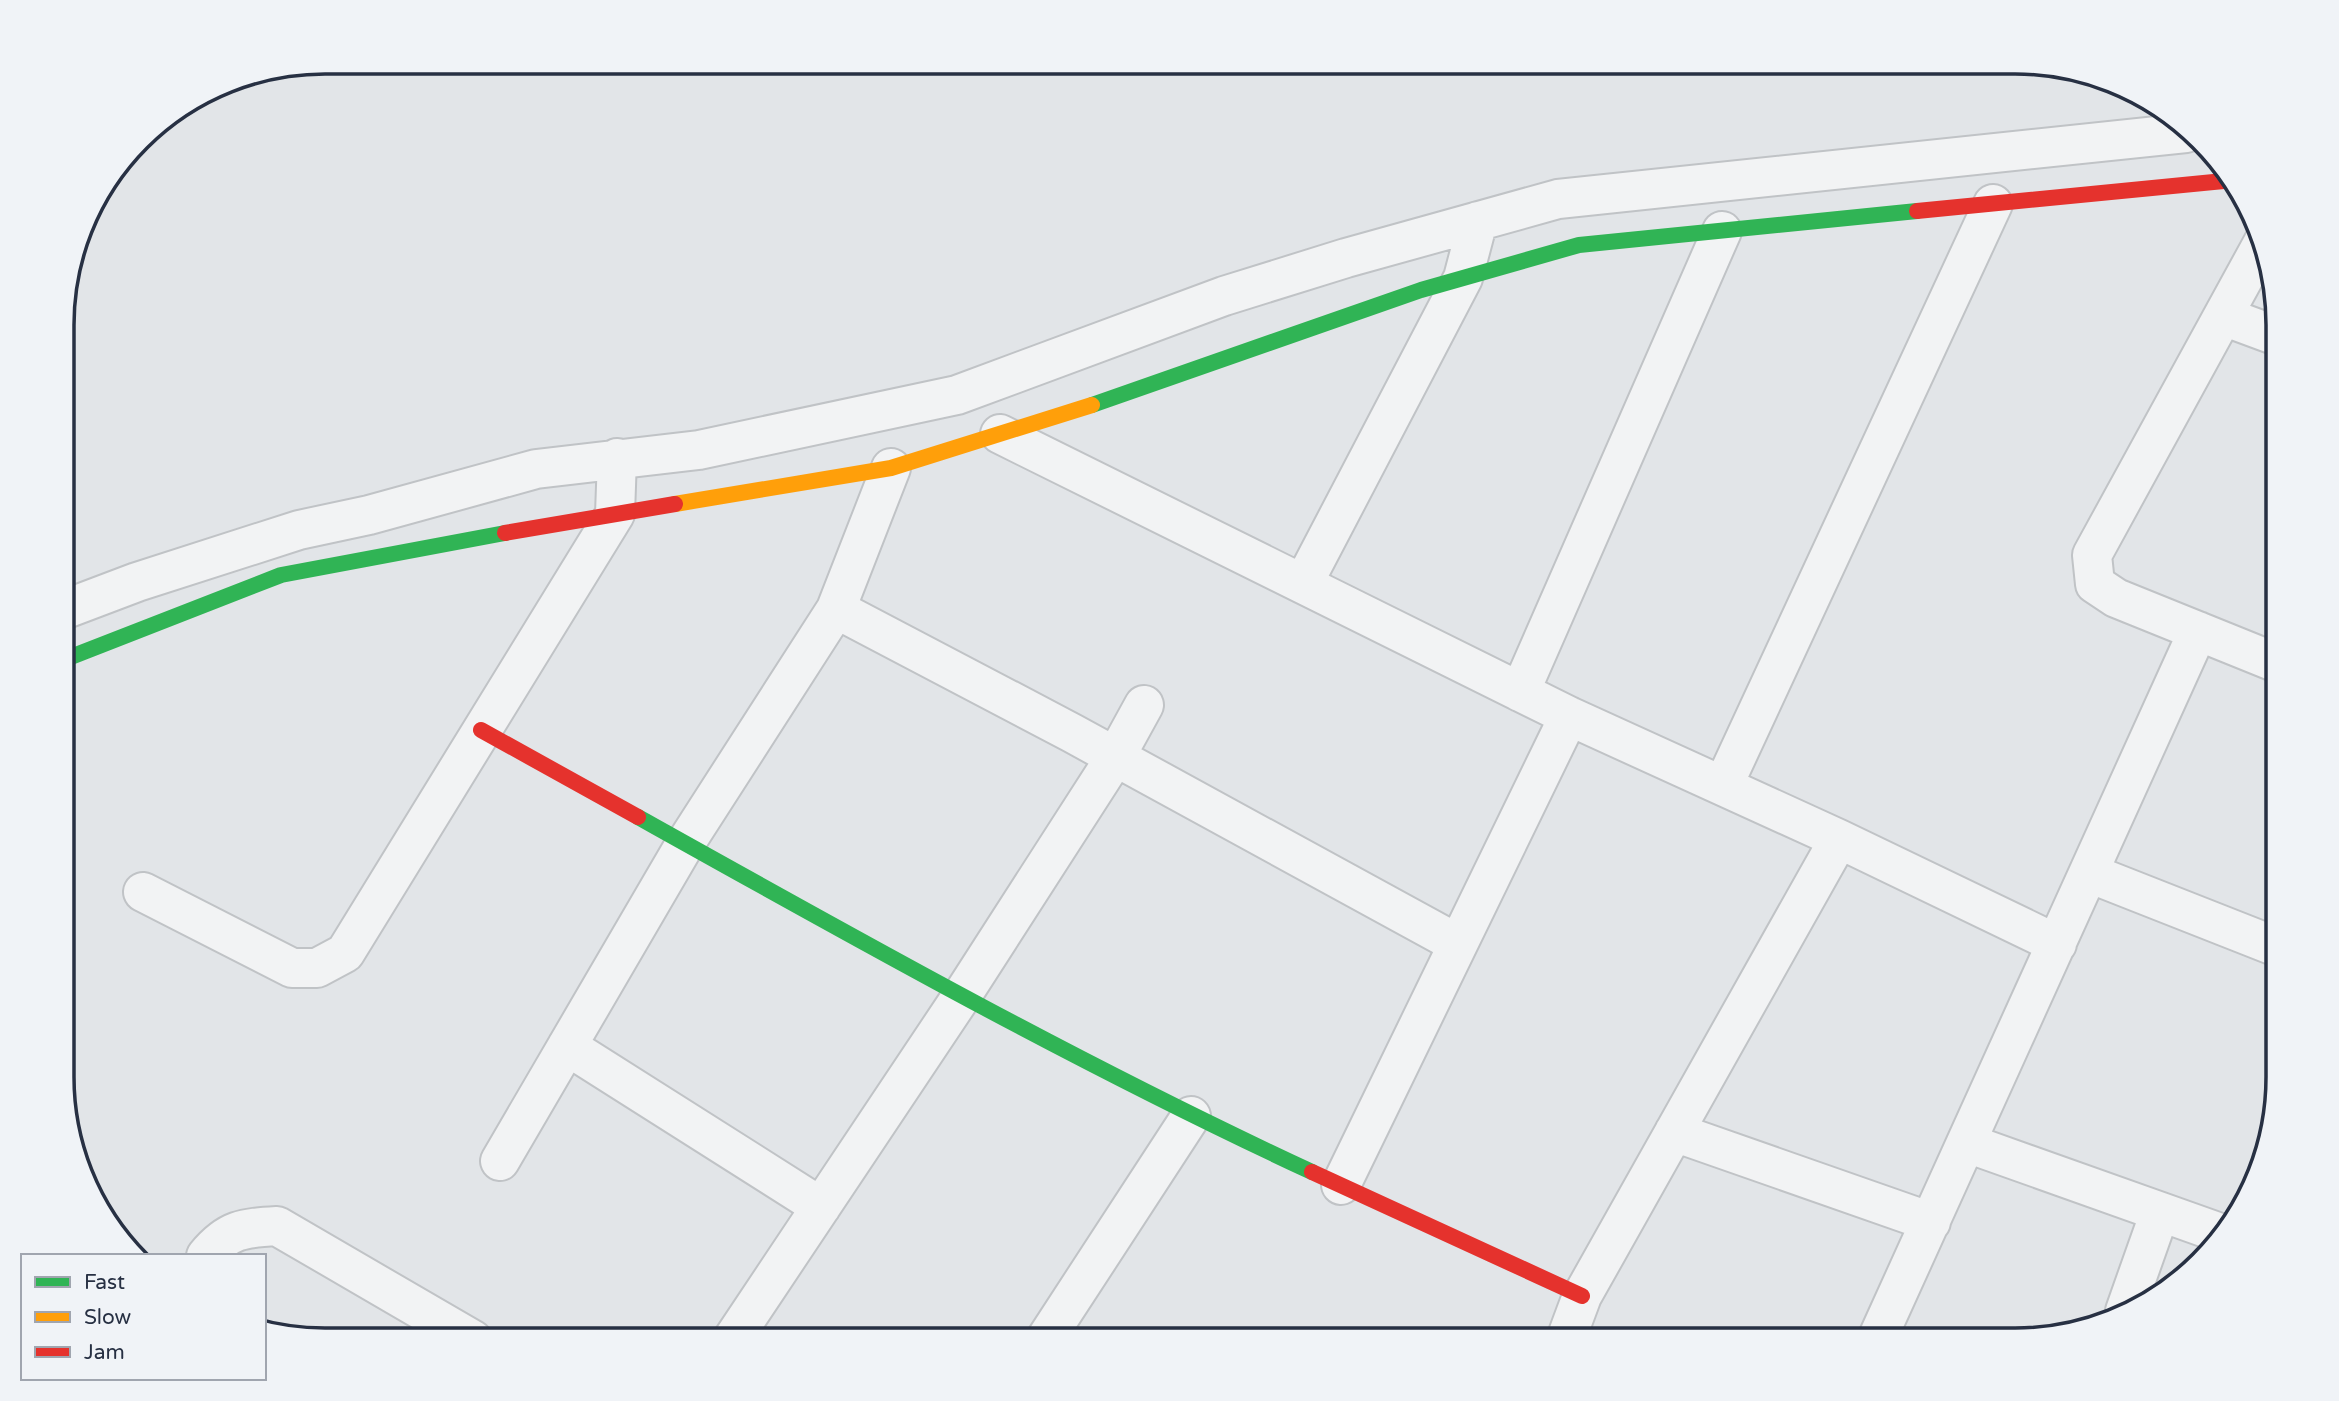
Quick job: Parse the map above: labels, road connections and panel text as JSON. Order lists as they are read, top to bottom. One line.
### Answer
{"legend":["Fast","Slow","Jam"]}
